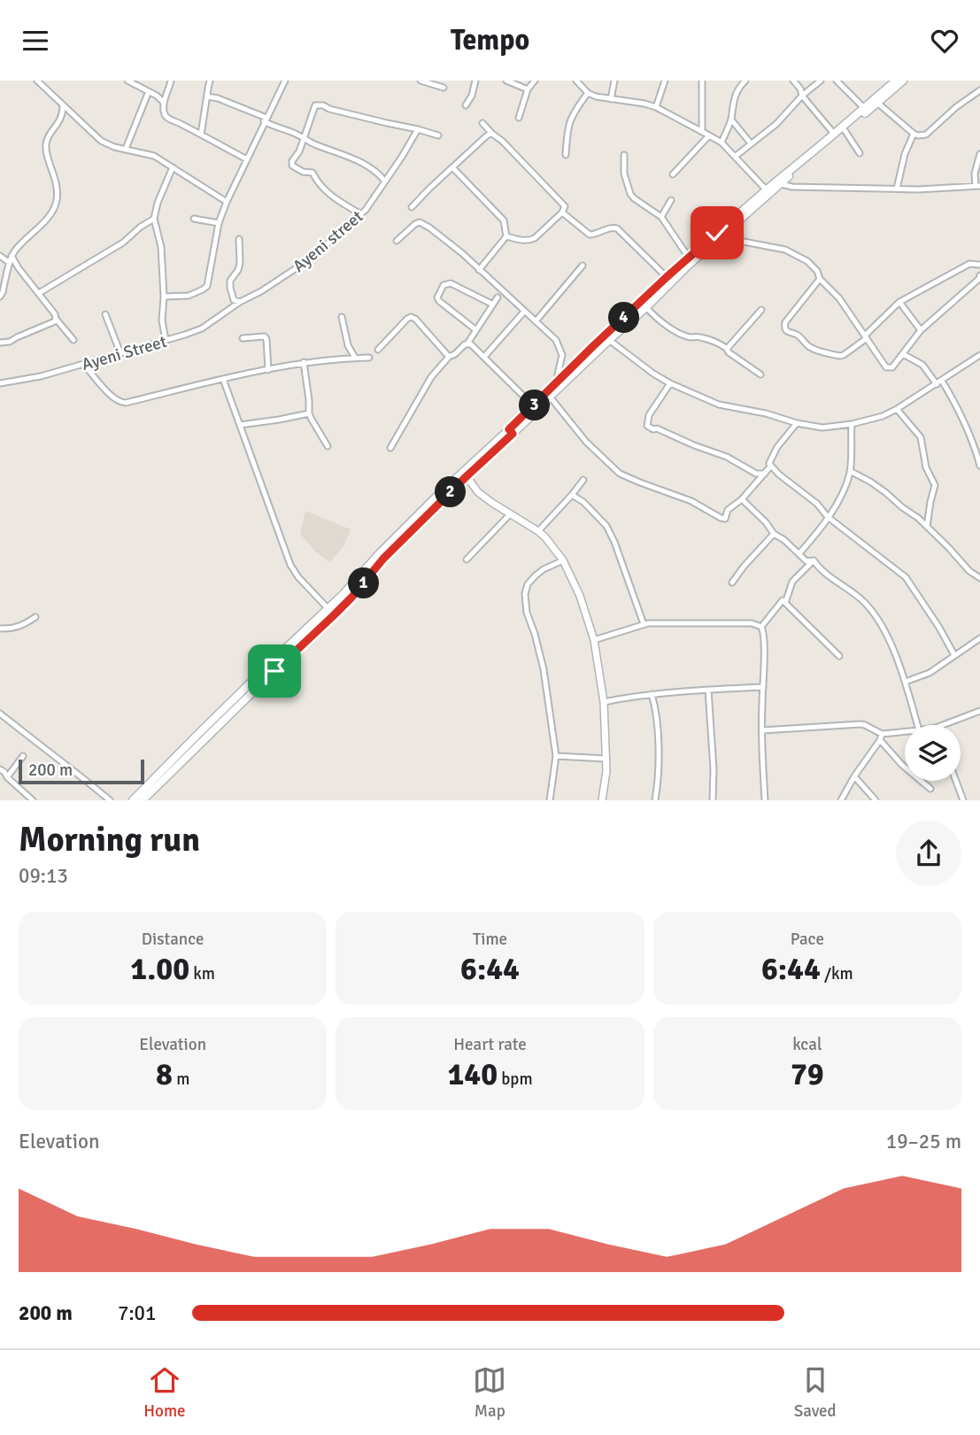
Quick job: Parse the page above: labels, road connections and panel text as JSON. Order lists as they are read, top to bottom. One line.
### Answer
{"streets":{"street":["Ayeni street","Ayeni Street"]},"crossings":[["Ayeni street","Ayeni Street"]],"scale_bar":"200 m","page":{"header":"Tempo","pins":["4","3","2","1"],"scale":"200 m","heading":["Morning run","09:13"],"stats":[["Distance","1.00 km"],["Time","6:44"],["Pace","6:44 /km"],["Elevation","8 m"],["Heart rate","140 bpm"],["kcal","79"]],"chart":["Elevation","19–25 m"],"list":[{"name":"200 m","note":"7:01"}],"tabs":["Home","Map","Saved"]}}
